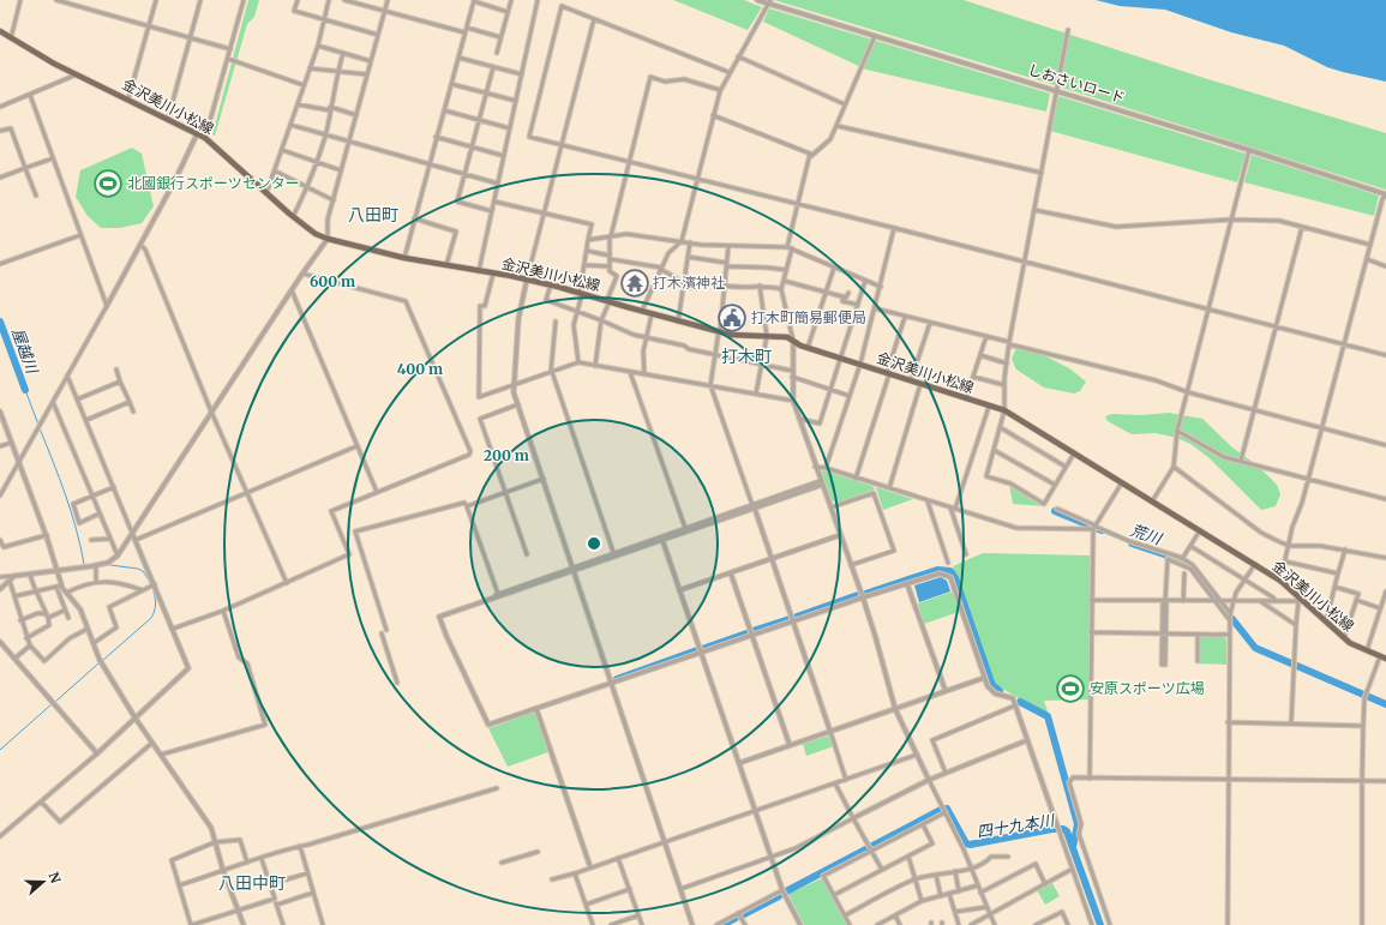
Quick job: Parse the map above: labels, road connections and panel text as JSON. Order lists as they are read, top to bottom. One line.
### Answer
{"streets":{"main road":["金沢美川小松線"],"street":["しおさいロード"]},"districts":["八田町","打木町","八田中町"],"water":["屋越川","荒川","四十九本川"],"places":{"sports":["北國銀行スポーツセンター","安原スポーツ広場"],"temple":["打木濱神社"],"public building":["打木町簡易郵便局"]},"north":"right","rings":["600 m","400 m","200 m"]}
